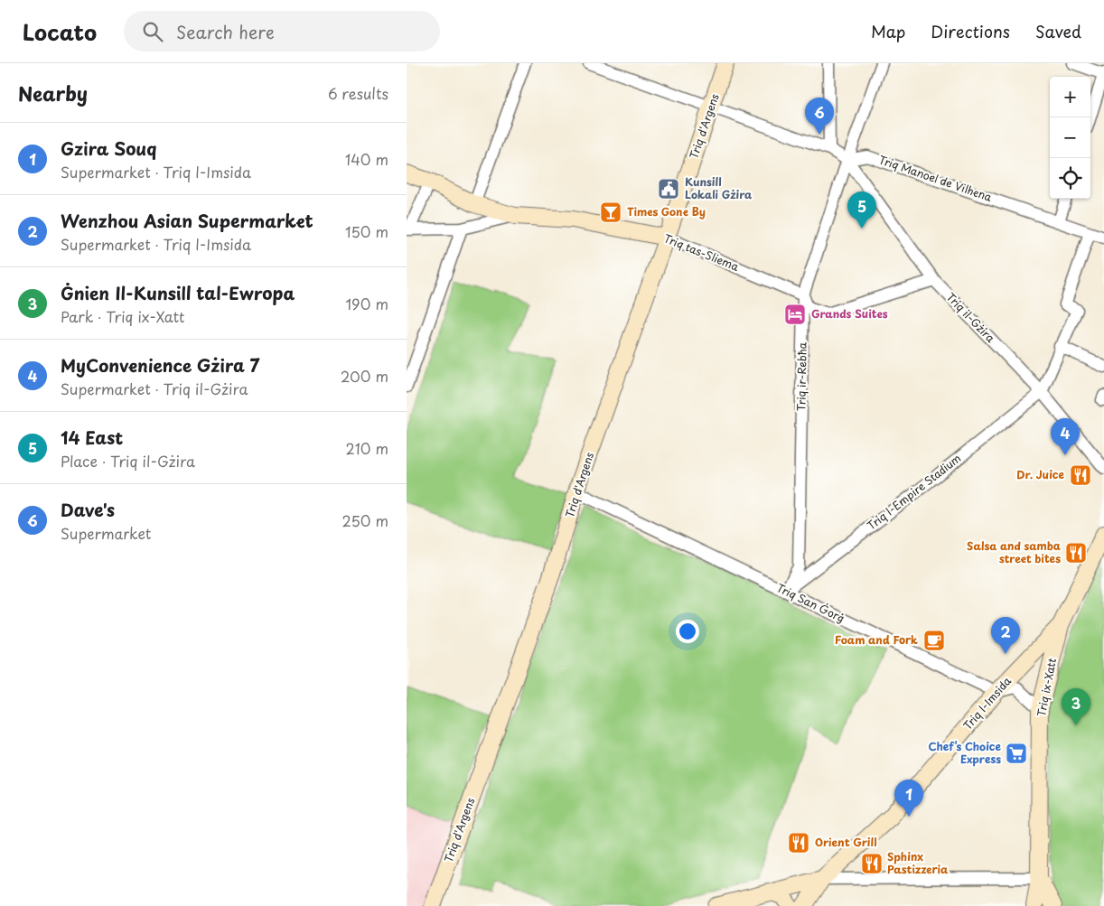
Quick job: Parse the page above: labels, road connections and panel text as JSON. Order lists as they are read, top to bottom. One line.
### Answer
{"streets":{"main road":["Triq d'Argens","Triq tas-Sliema","Triq ix-Xatt","Triq l-Imsida"],"street":["Triq Manoel de Vilhena","Triq il-Gżira","Triq ir-Rebħa","Triq l-Empire Stadium","Triq San Ġorġ"]},"crossings":[["Triq d'Argens","Triq tas-Sliema"],["Triq d'Argens","Triq San Ġorġ"],["Triq Manoel de Vilhena","Triq il-Gżira"],["Triq Manoel de Vilhena","Triq ir-Rebħa"],["Triq tas-Sliema","Triq il-Gżira"],["Triq tas-Sliema","Triq ir-Rebħa"],["Triq il-Gżira","Triq ir-Rebħa"],["Triq il-Gżira","Triq l-Empire Stadium"],["Triq ir-Rebħa","Triq l-Empire Stadium"],["Triq ir-Rebħa","Triq San Ġorġ"],["Triq l-Empire Stadium","Triq San Ġorġ"],["Triq San Ġorġ","Triq l-Imsida"],["Triq ix-Xatt","Triq l-Imsida"]],"places":{"public building":["Kunsill Lokali Gżira"],"bar":["Times Gone By"],"hotel":["Grands Suites"],"restaurant":["Dr. Juice","Salsa and samba street bites","Orient Grill","Sphinx Pastizzeria"],"cafe":["Foam and Fork"],"supermarket":["Chef’s Choice Express"]},"page":{"header":"Locato","search":"Search here","nav":["Map","Directions","Saved"],"heading":["Nearby","6 results"],"map_buttons":["+","−"],"pins":["6","5","4","2","3","1"],"list":[{"mark":"1","name":"Gzira Souq","note":"Supermarket · Triq l-Imsida","value":"140 m"},{"mark":"2","name":"Wenzhou Asian Supermarket","note":"Supermarket · Triq l-Imsida","value":"150 m"},{"mark":"3","name":"Ġnien Il-Kunsill tal-Ewropa","note":"Park · Triq ix-Xatt","value":"190 m"},{"mark":"4","name":"MyConvenience Gżira 7","note":"Supermarket · Triq il-Gżira","value":"200 m"},{"mark":"5","name":"14 East","note":"Place · Triq il-Gżira","value":"210 m"},{"mark":"6","name":"Dave's","note":"Supermarket","value":"250 m"}]}}
